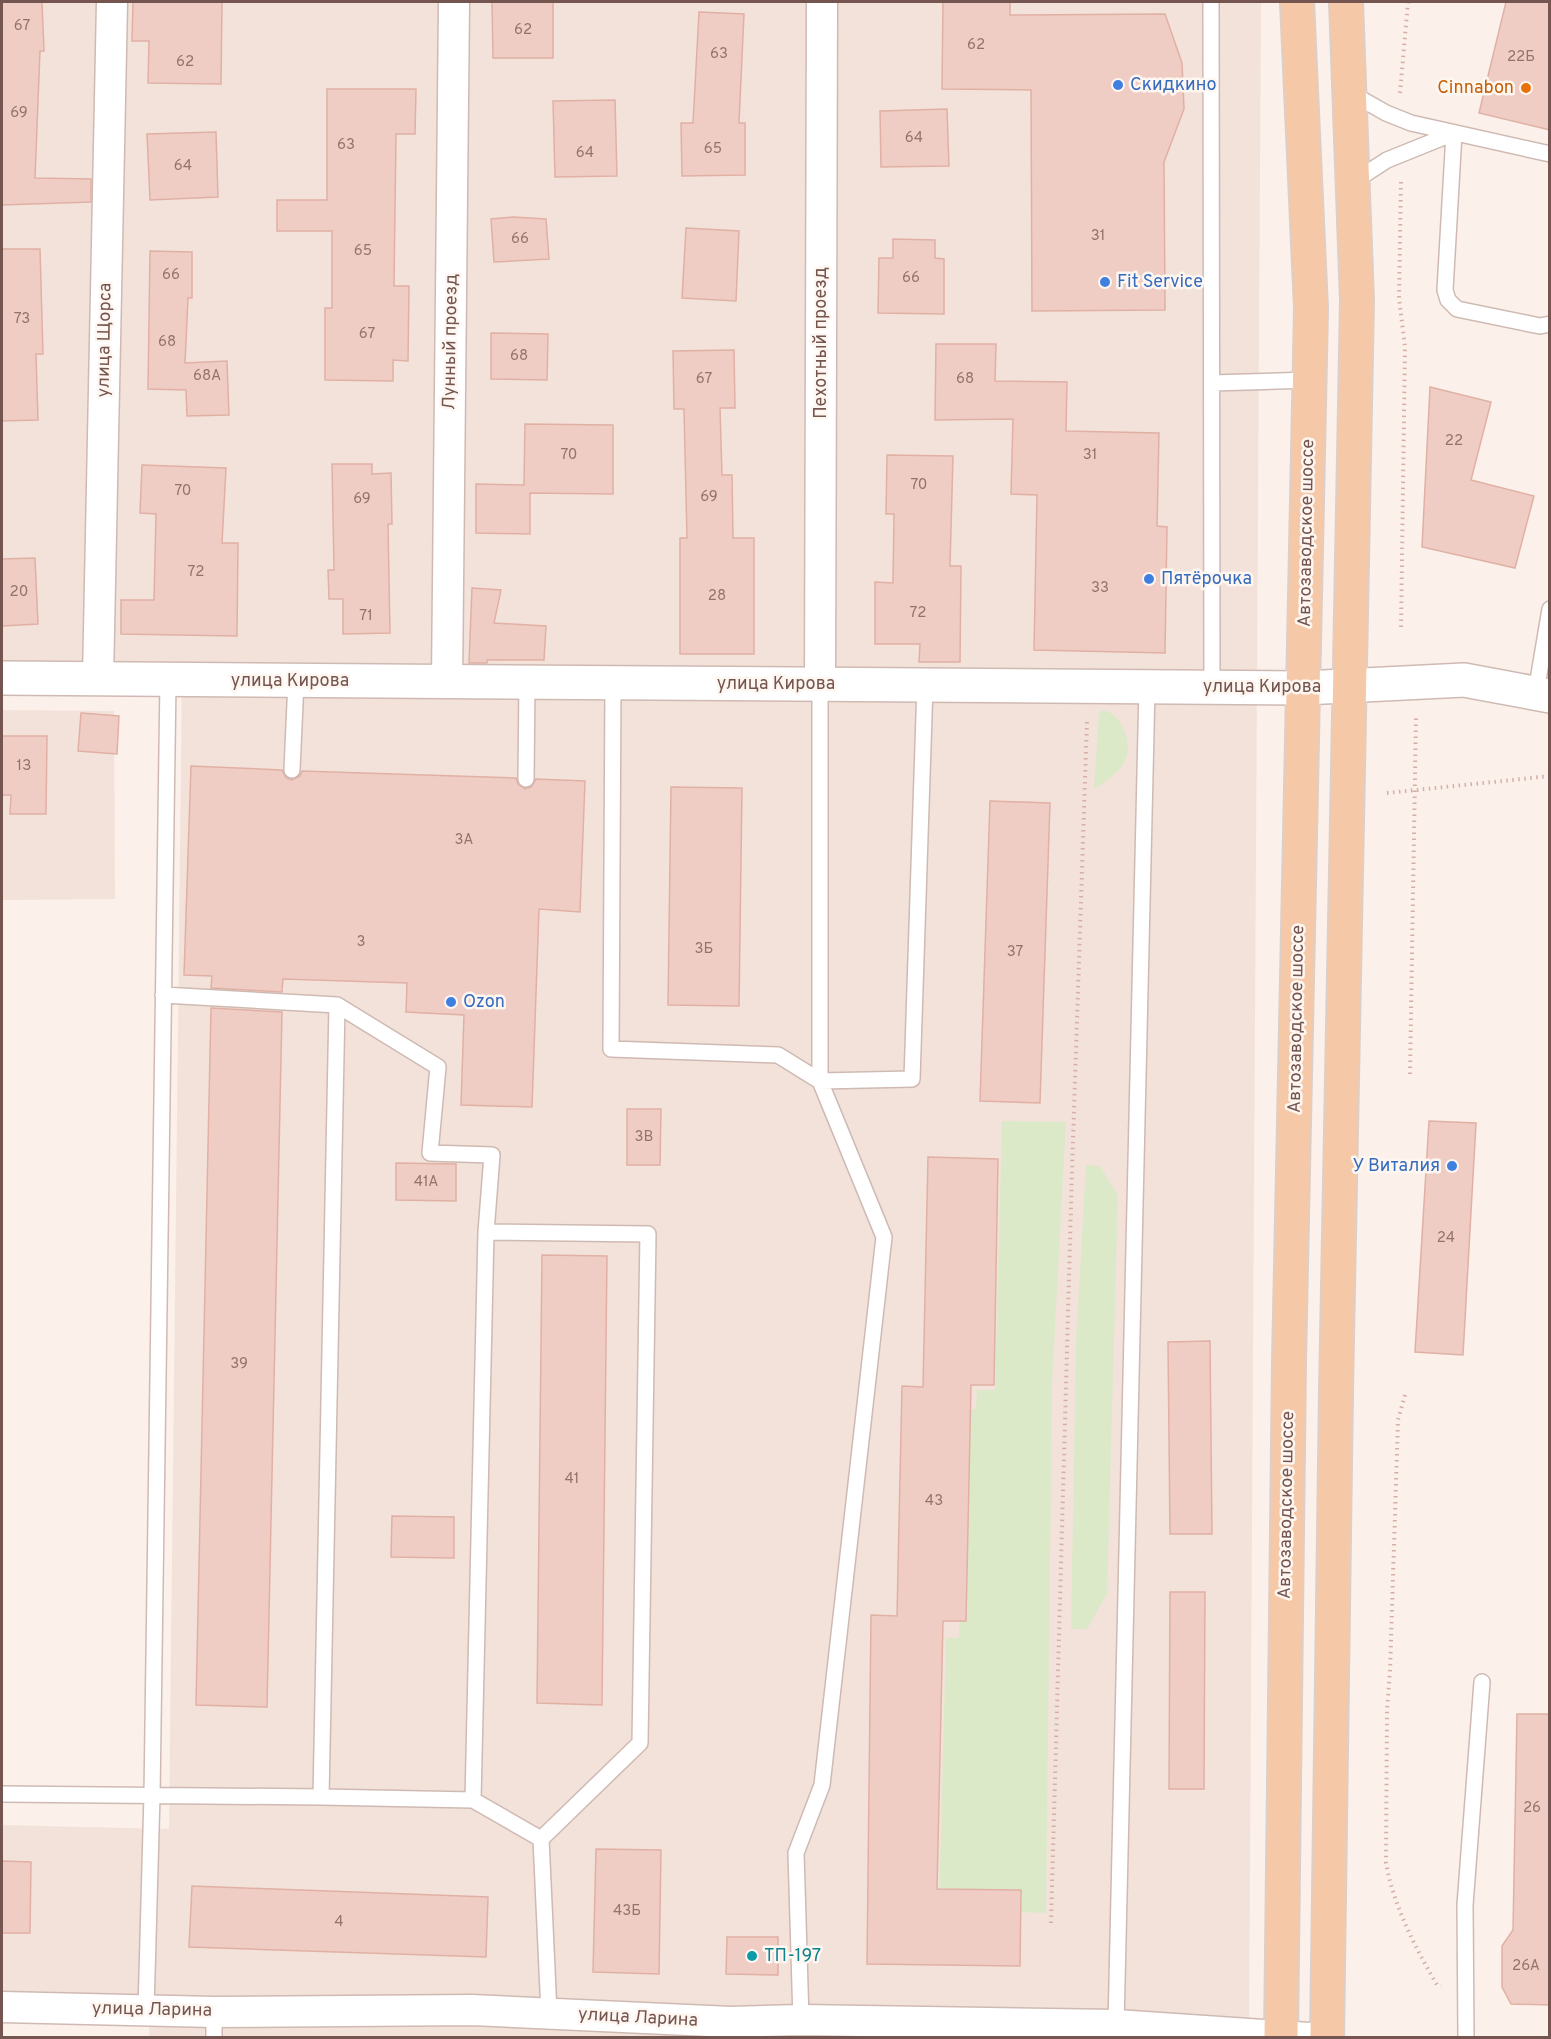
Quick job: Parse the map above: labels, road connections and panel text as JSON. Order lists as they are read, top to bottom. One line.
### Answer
{"streets":{"main road":["Автозаводское шоссе"],"street":["улица Щорса","Лунный проезд","Пехотный проезд","улица Кирова","улица Ларина"]},"crossings":[["улица Щорса","улица Кирова"],["Лунный проезд","улица Кирова"],["Пехотный проезд","улица Кирова"],["Автозаводское шоссе","улица Кирова"],["Автозаводское шоссе","улица Ларина"]],"places":["Скидкино","Cinnabon","Fit Service","Пятёрочка","Ozon","У Виталия","ТП-197"],"house_numbers":["67","62","62","63","22Б","62","69","64","63","65","64","64","31","66","65","66","66","73","67","68","68","68А","67","68","22","70","31","70","70","69","69","72","33","20","28","72","71","1З","3А","3","3Б","37","3В","41А","24","39","41","43","26","43Б","4","26А"]}
